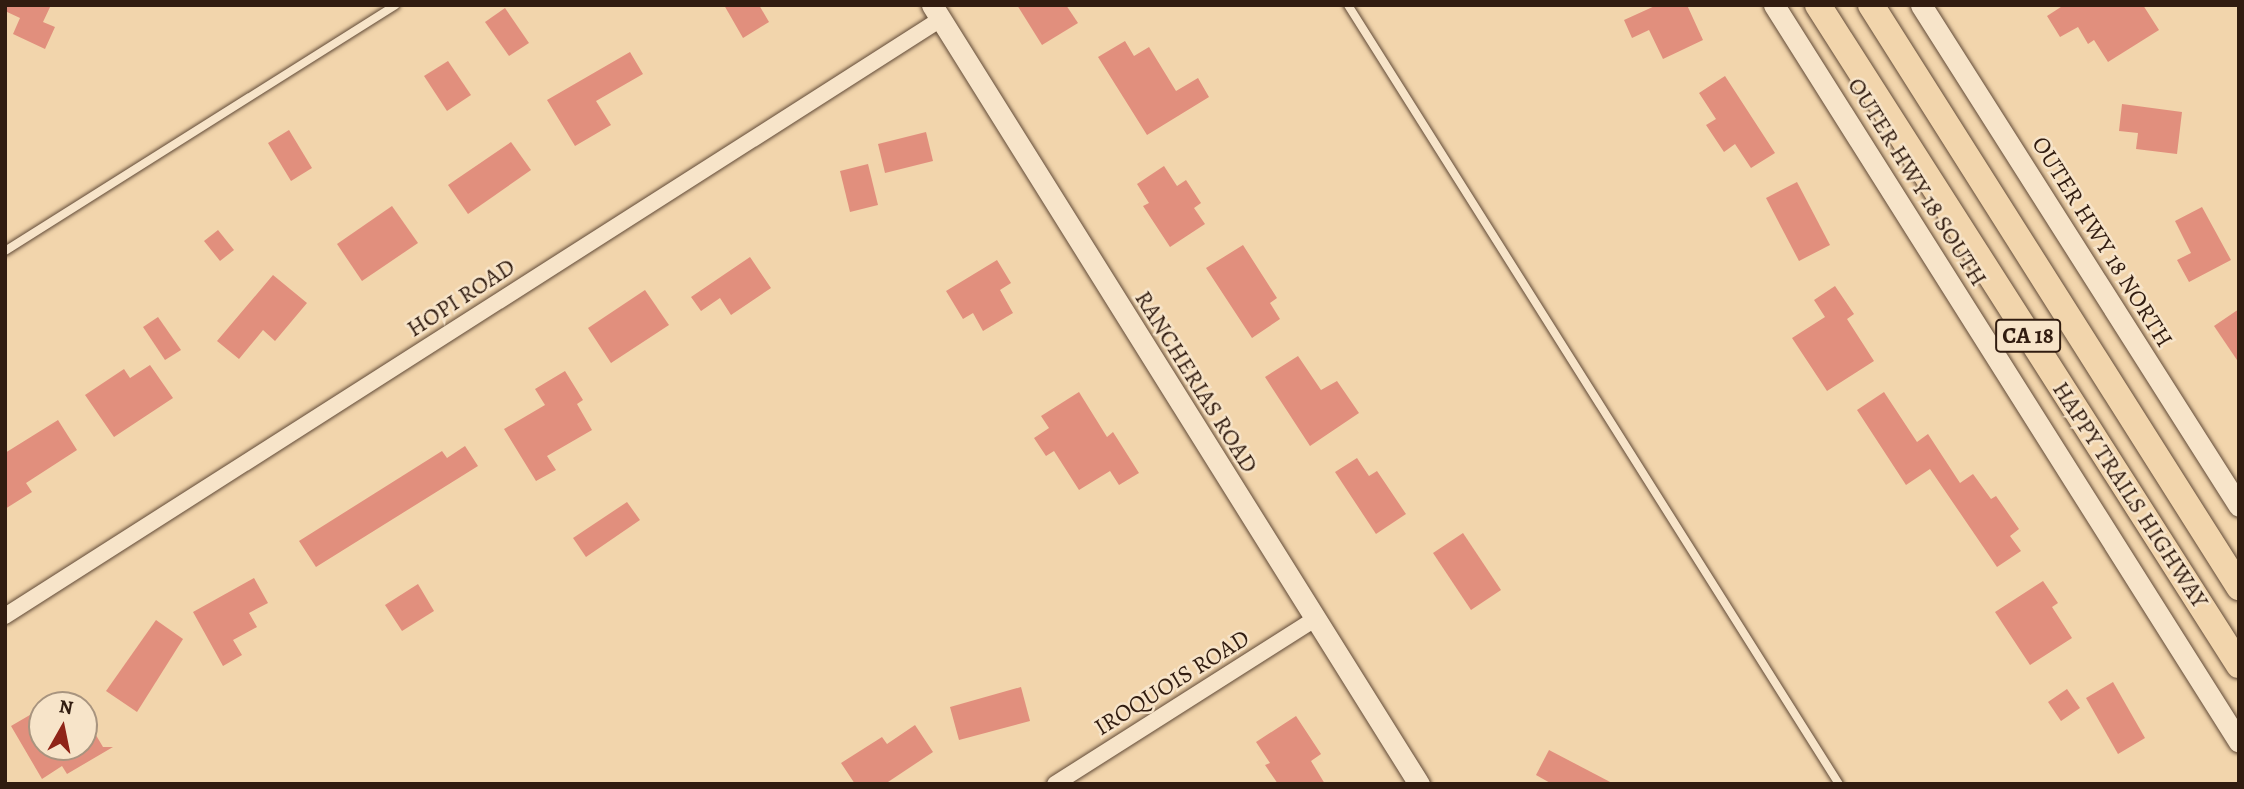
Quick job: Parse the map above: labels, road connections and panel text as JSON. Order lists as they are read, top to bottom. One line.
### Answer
{"streets":{"main road":["CA 18","HAPPY TRAILS HIGHWAY"],"street":["OUTER HWY 18 SOUTH","OUTER HWY 18 NORTH","HOPI ROAD","RANCHERIAS ROAD","IROQUOIS ROAD"]},"crossings":[["HOPI ROAD","RANCHERIAS ROAD"],["RANCHERIAS ROAD","IROQUOIS ROAD"]],"north":"top"}
